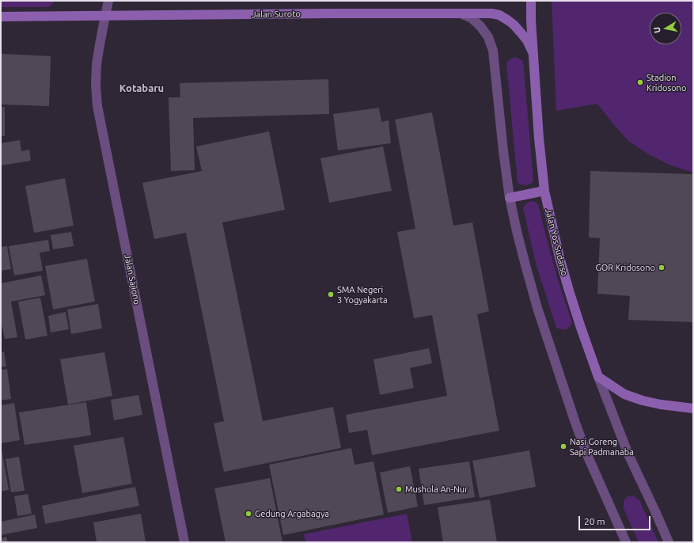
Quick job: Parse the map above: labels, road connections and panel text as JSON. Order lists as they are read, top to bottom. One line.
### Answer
{"streets":{"main road":["Jalan Suroto","Jalan Yos Sudarso"],"street":["Jalan Sajiono"]},"crossings":[["Jalan Suroto","Jalan Yos Sudarso"],["Jalan Suroto","Jalan Sajiono"]],"districts":["Kotabaru"],"places":["Stadion Kridosono","GOR Kridosono","SMA Negeri 3 Yogyakarta","Nasi Goreng Sapi Padmanaba","Mushola An-Nur","Gedung Argabagya"],"scale_bar":"20 m","north":"left"}
